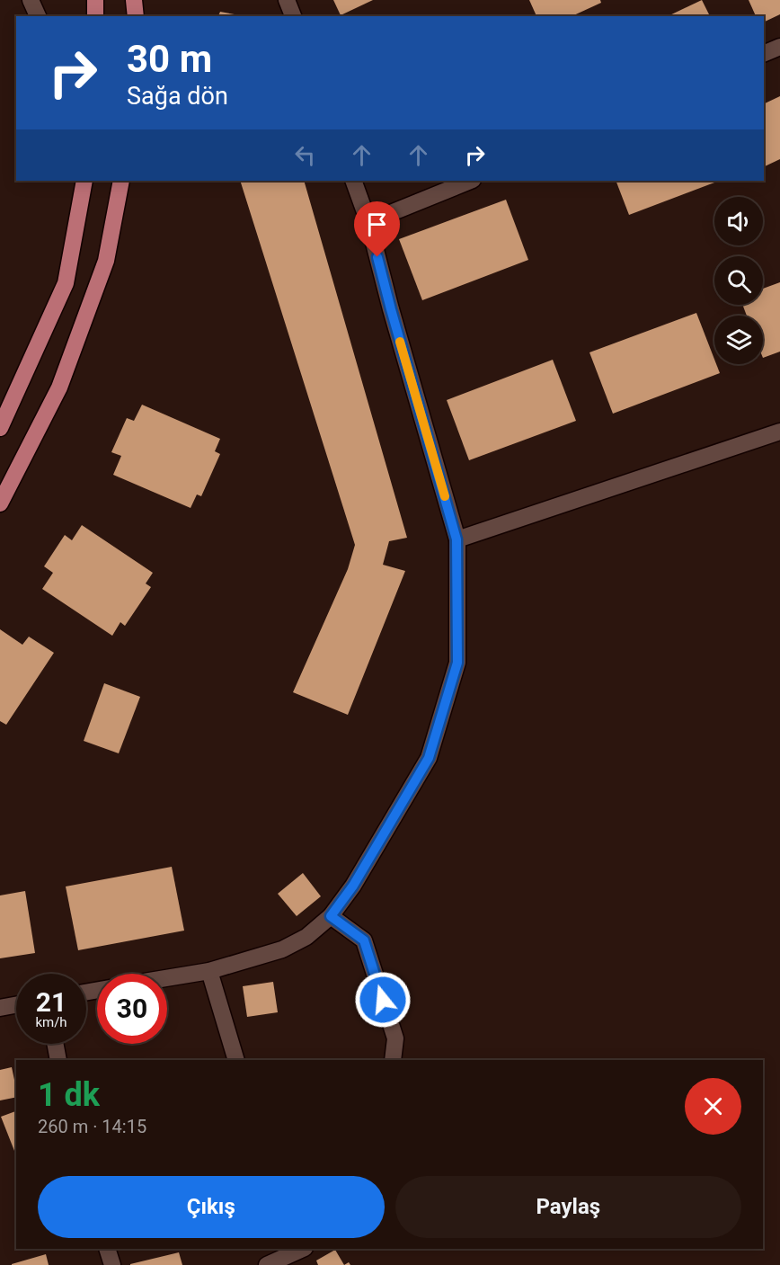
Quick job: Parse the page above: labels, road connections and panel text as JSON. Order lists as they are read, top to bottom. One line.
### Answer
{"page":{"turn":["30 m","Sağa dön"],"speed":"21 km/h","limit":"30","heading":["1 dk","260 m · 14:15"],"buttons":["Çıkış","Paylaş"]}}
